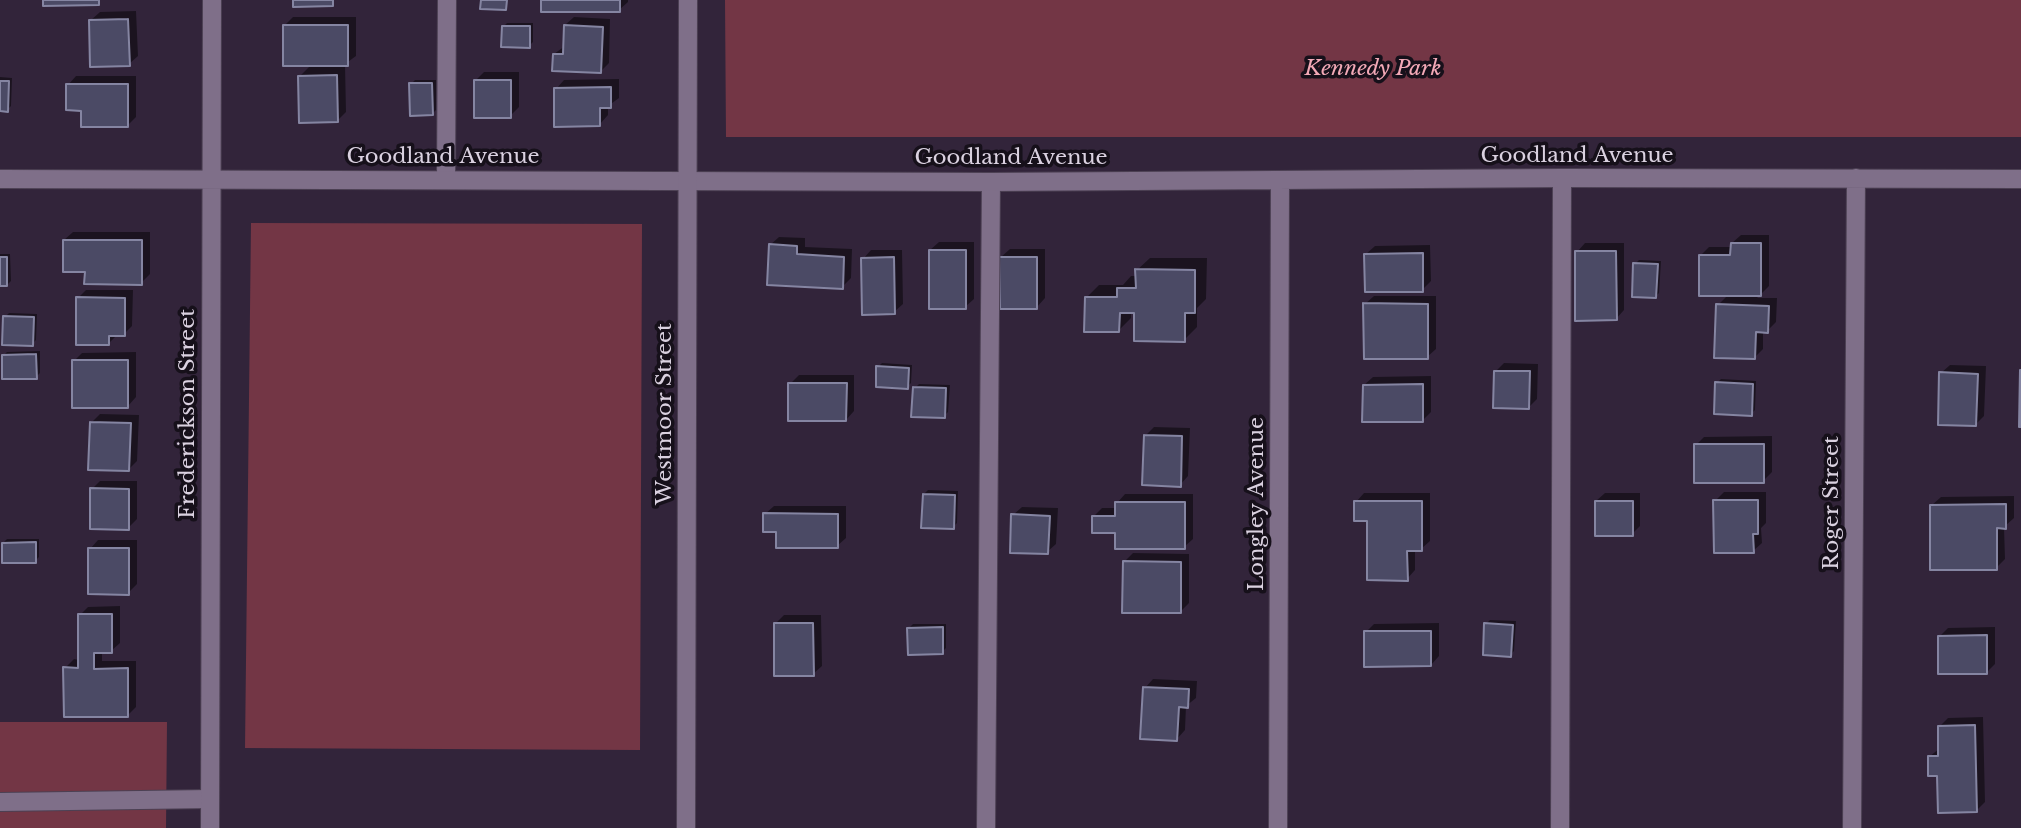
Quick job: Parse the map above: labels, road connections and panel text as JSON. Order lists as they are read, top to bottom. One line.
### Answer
{"streets":{"street":["Goodland Avenue","Frederickson Street","Westmoor Street","Roger Street","Longley Avenue"]},"crossings":[["Goodland Avenue","Frederickson Street"],["Goodland Avenue","Westmoor Street"],["Goodland Avenue","Roger Street"],["Goodland Avenue","Longley Avenue"]],"parks":["Kennedy Park"]}
